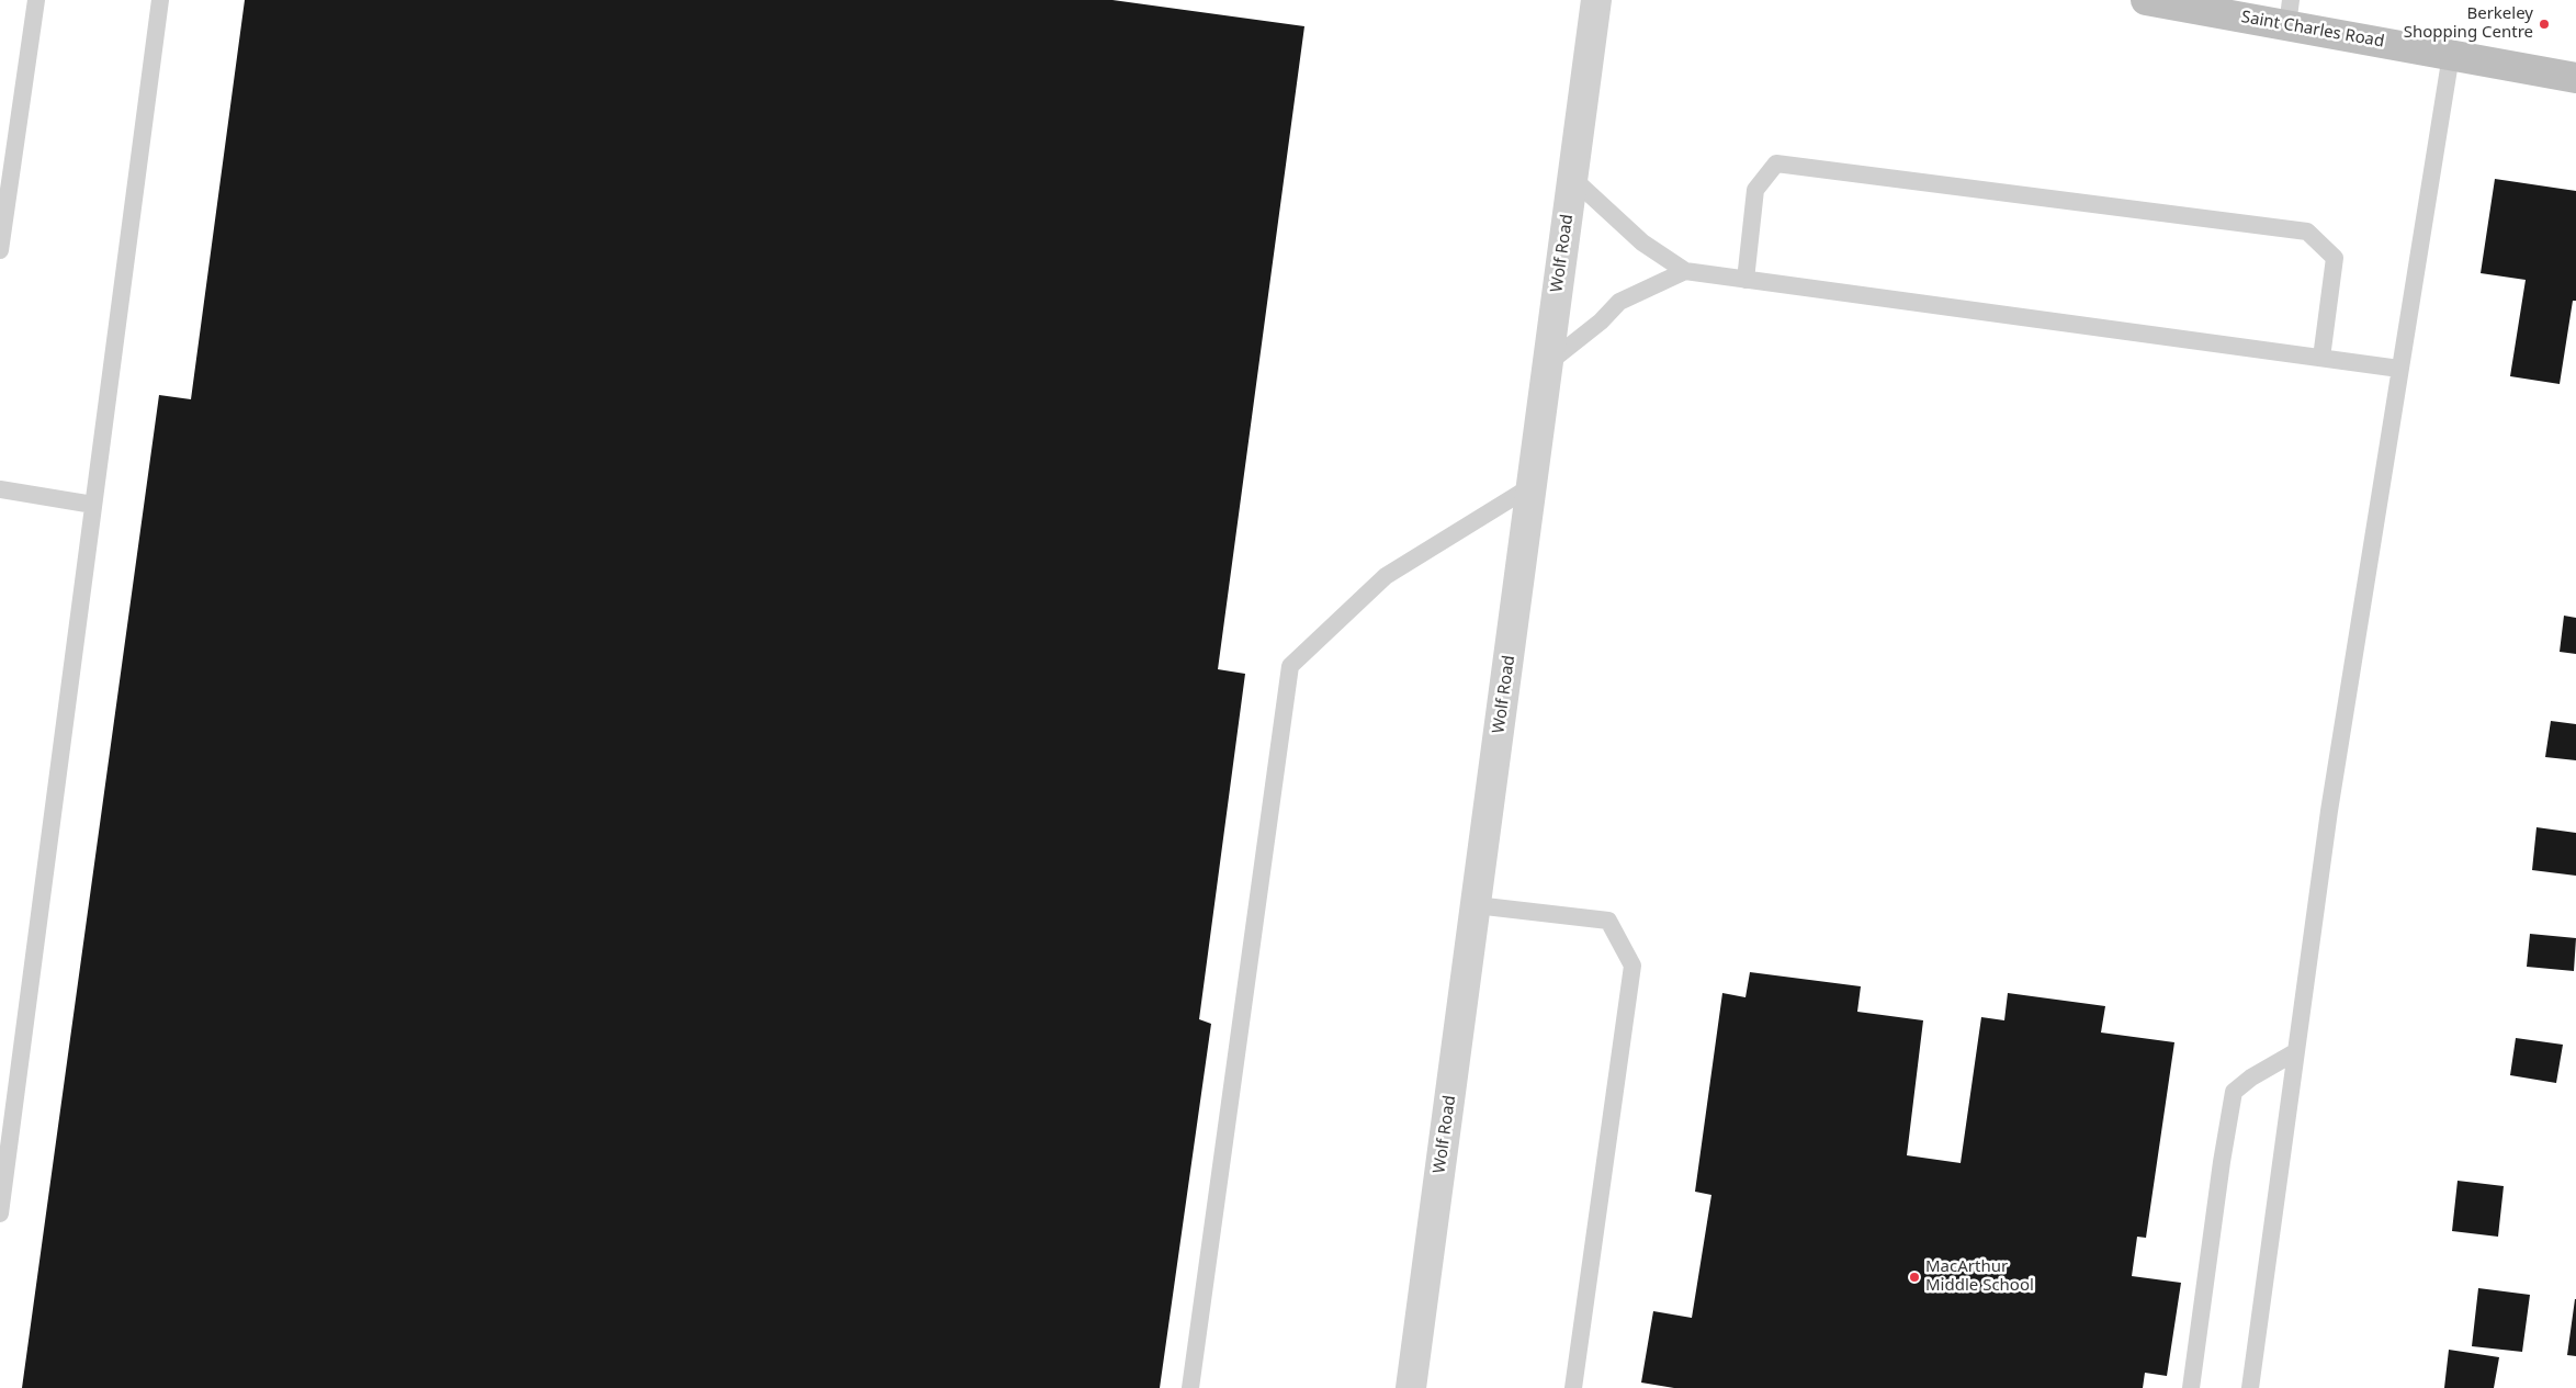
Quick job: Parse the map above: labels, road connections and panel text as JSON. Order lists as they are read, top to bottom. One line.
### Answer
{"streets":{"main road":["Saint Charles Road"],"street":["Wolf Road"]},"places":["Berkeley Shopping Centre","MacArthur Middle School"]}
